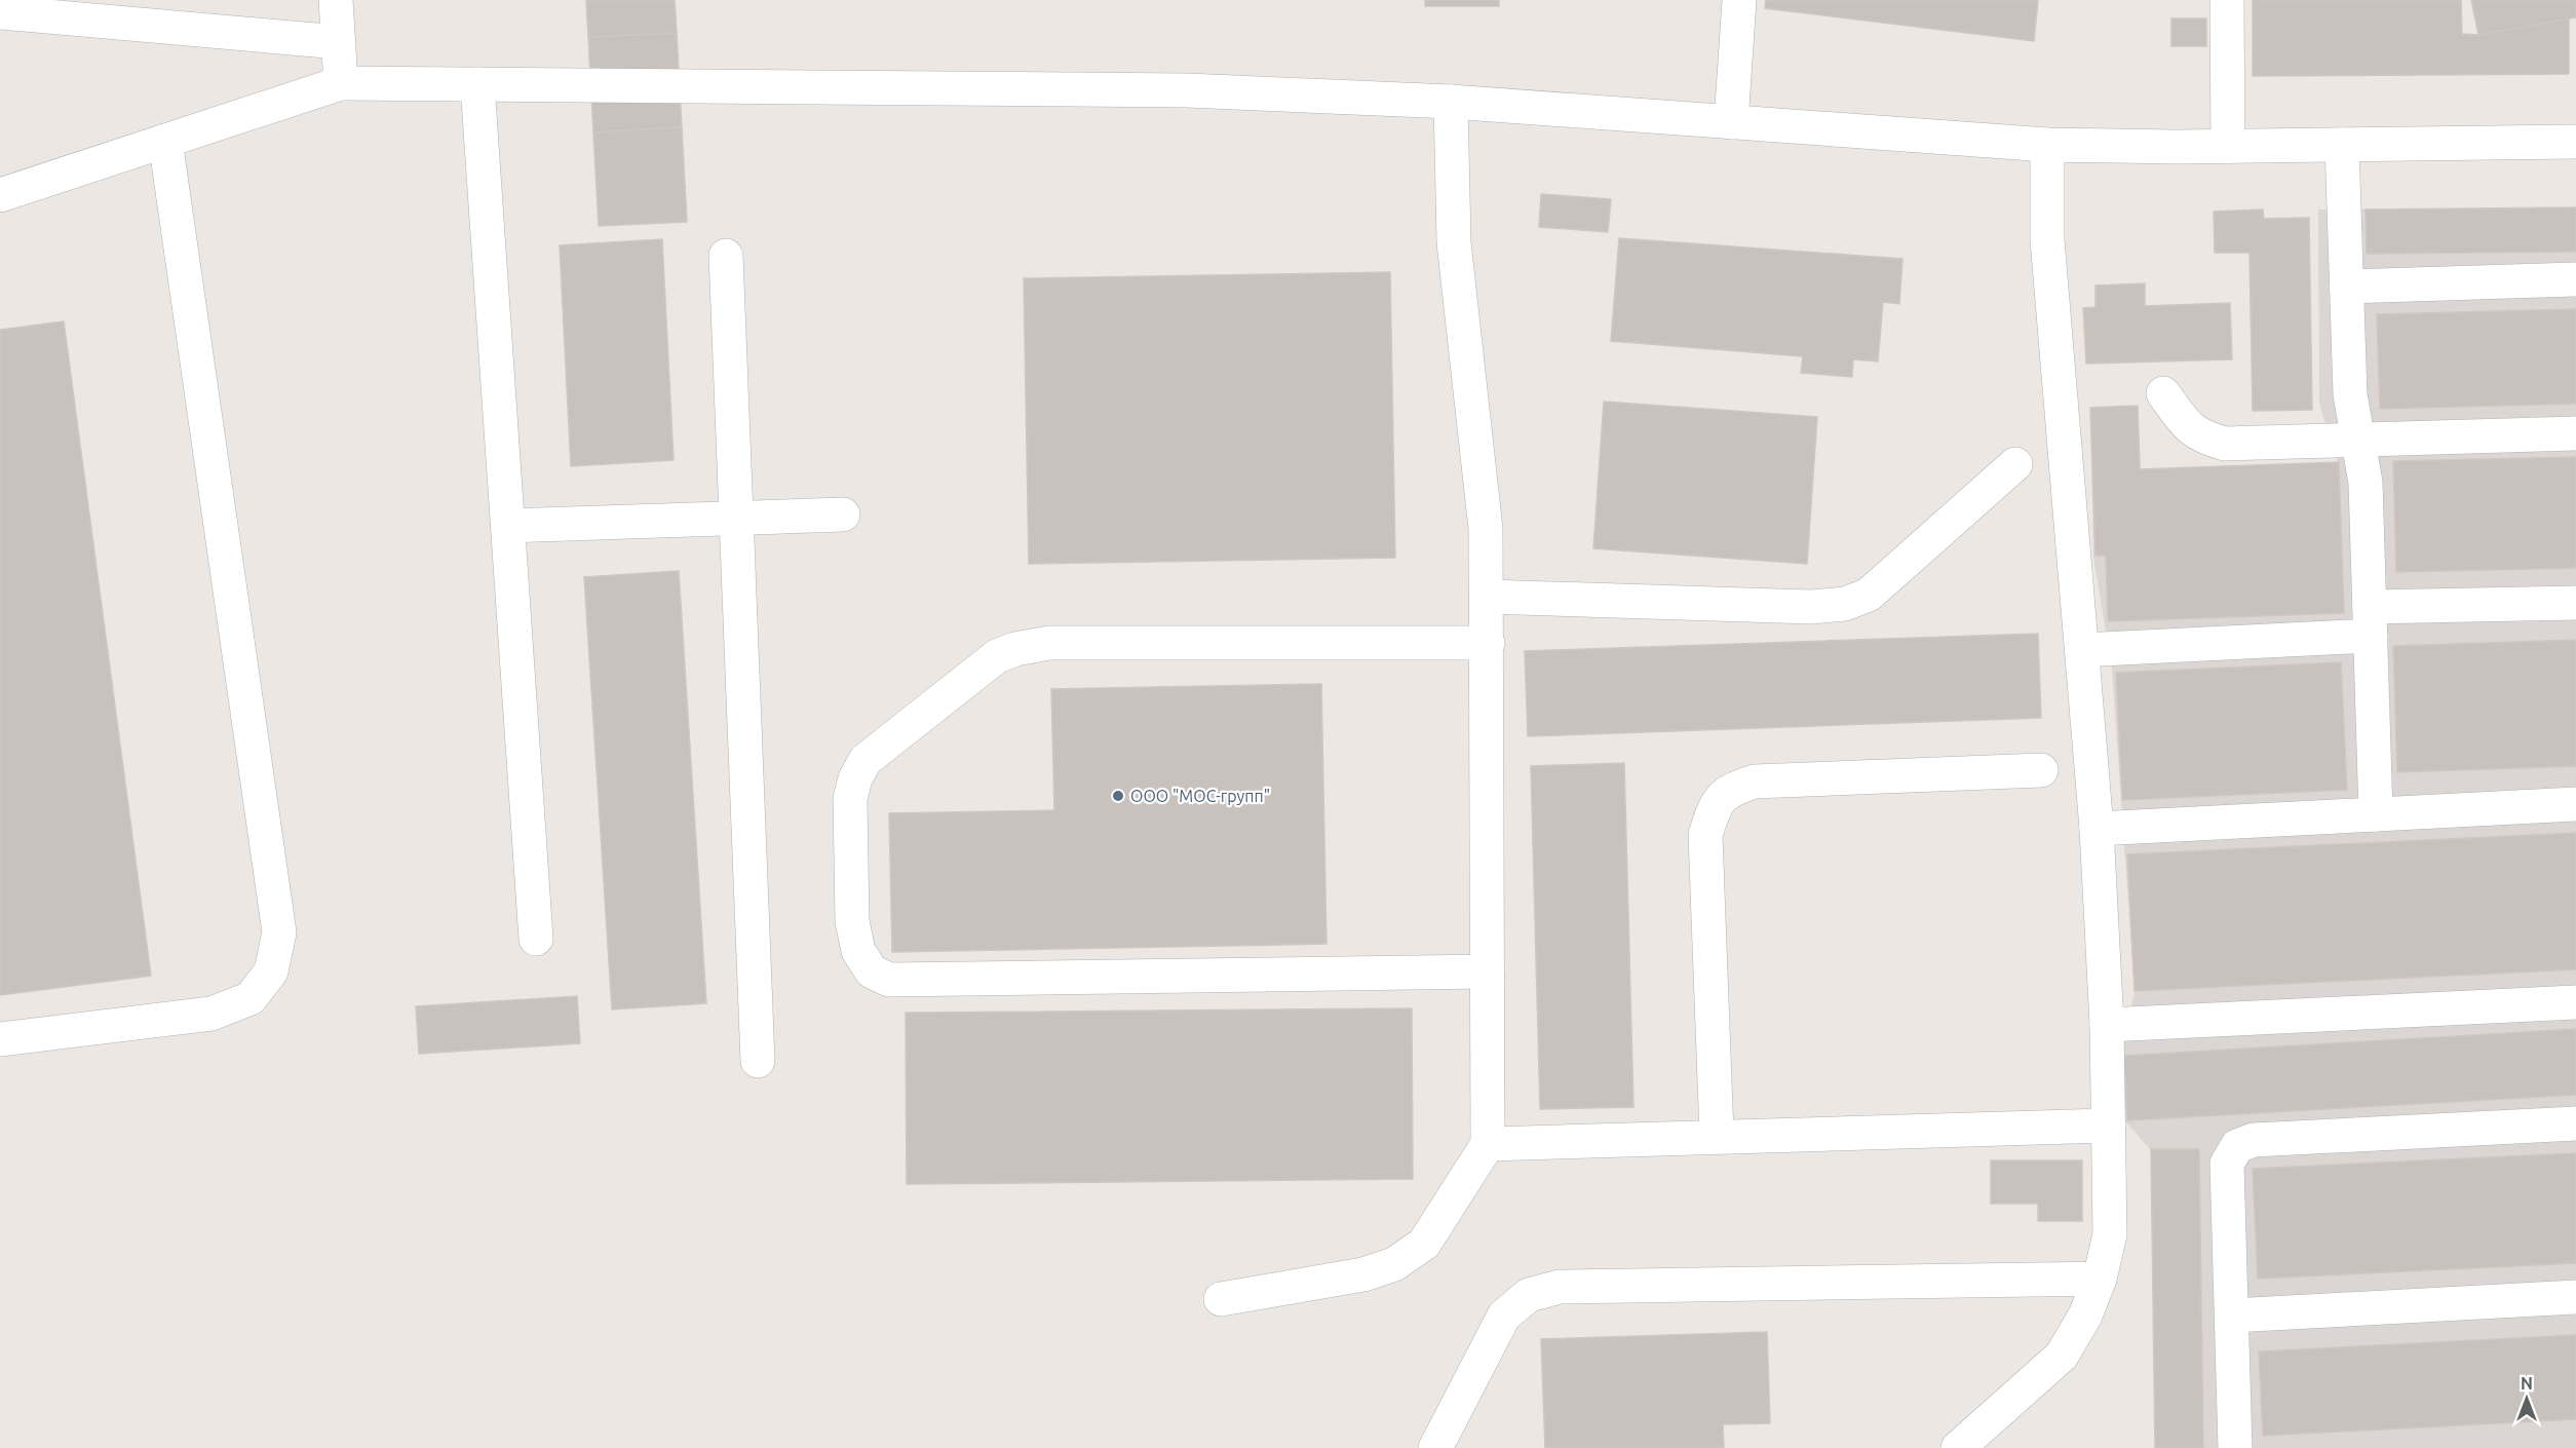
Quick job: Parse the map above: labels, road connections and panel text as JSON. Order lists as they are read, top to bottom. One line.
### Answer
{"places":["ООО \"МОС-групп\""],"north":"top"}
